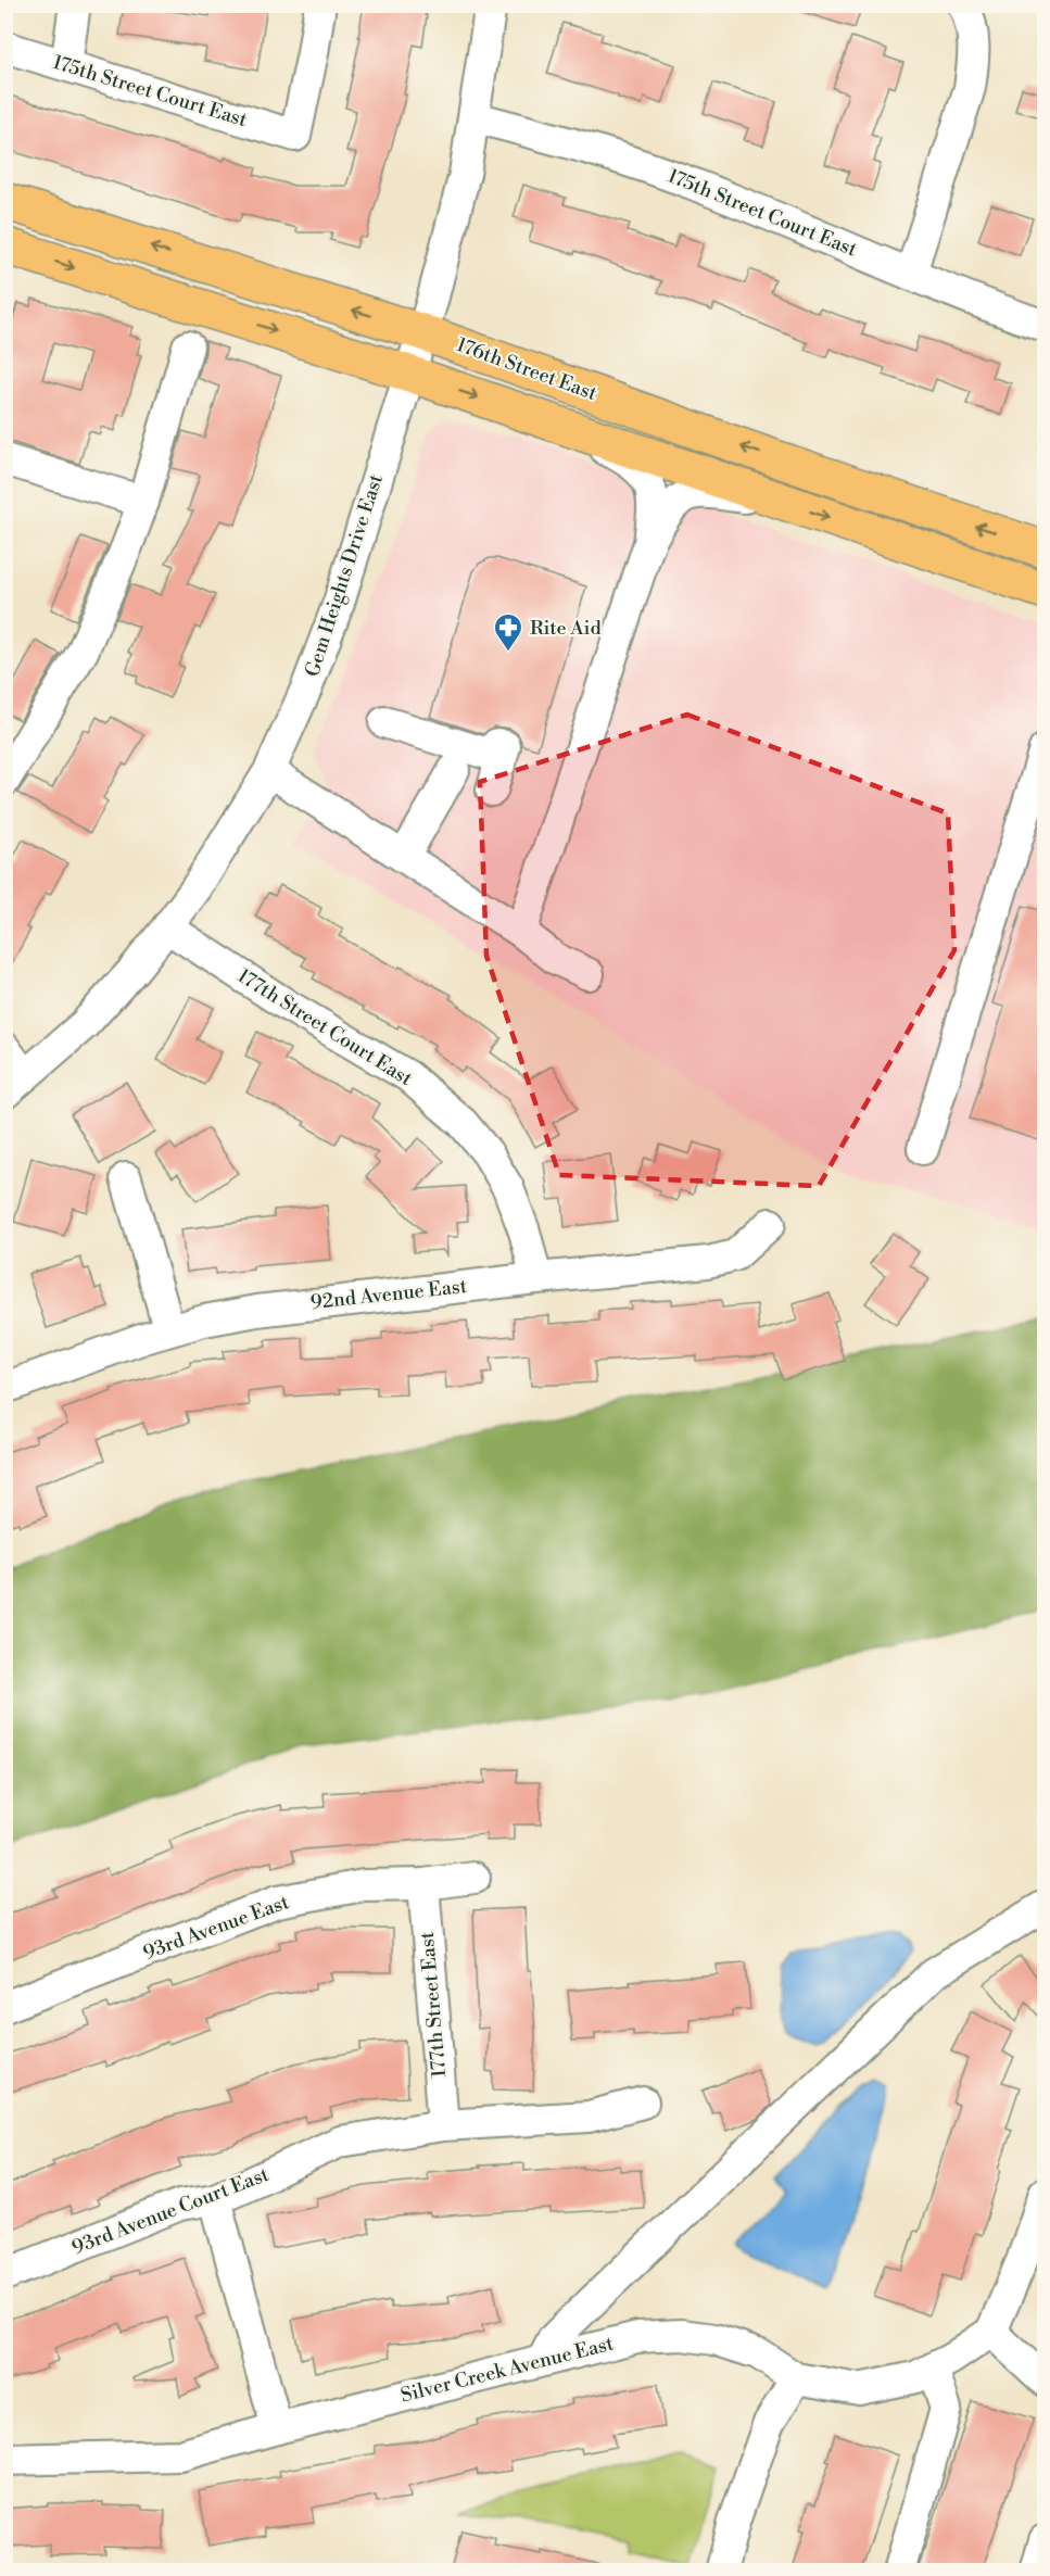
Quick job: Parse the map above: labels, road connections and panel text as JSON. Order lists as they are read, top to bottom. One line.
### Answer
{"streets":{"main road":["176th Street East"],"street":["175th Street Court East","Gem Heights Drive East","177th Street Court East","92nd Avenue East","93rd Avenue East","177th Street East","93rd Avenue Court East","Silver Creek Avenue East"]},"crossings":[["175th Street Court East","Gem Heights Drive East"],["176th Street East","Gem Heights Drive East"],["Gem Heights Drive East","177th Street Court East"],["177th Street Court East","92nd Avenue East"],["93rd Avenue East","177th Street East"],["177th Street East","93rd Avenue Court East"]],"places":{"pharmacy":["Rite Aid"]}}
